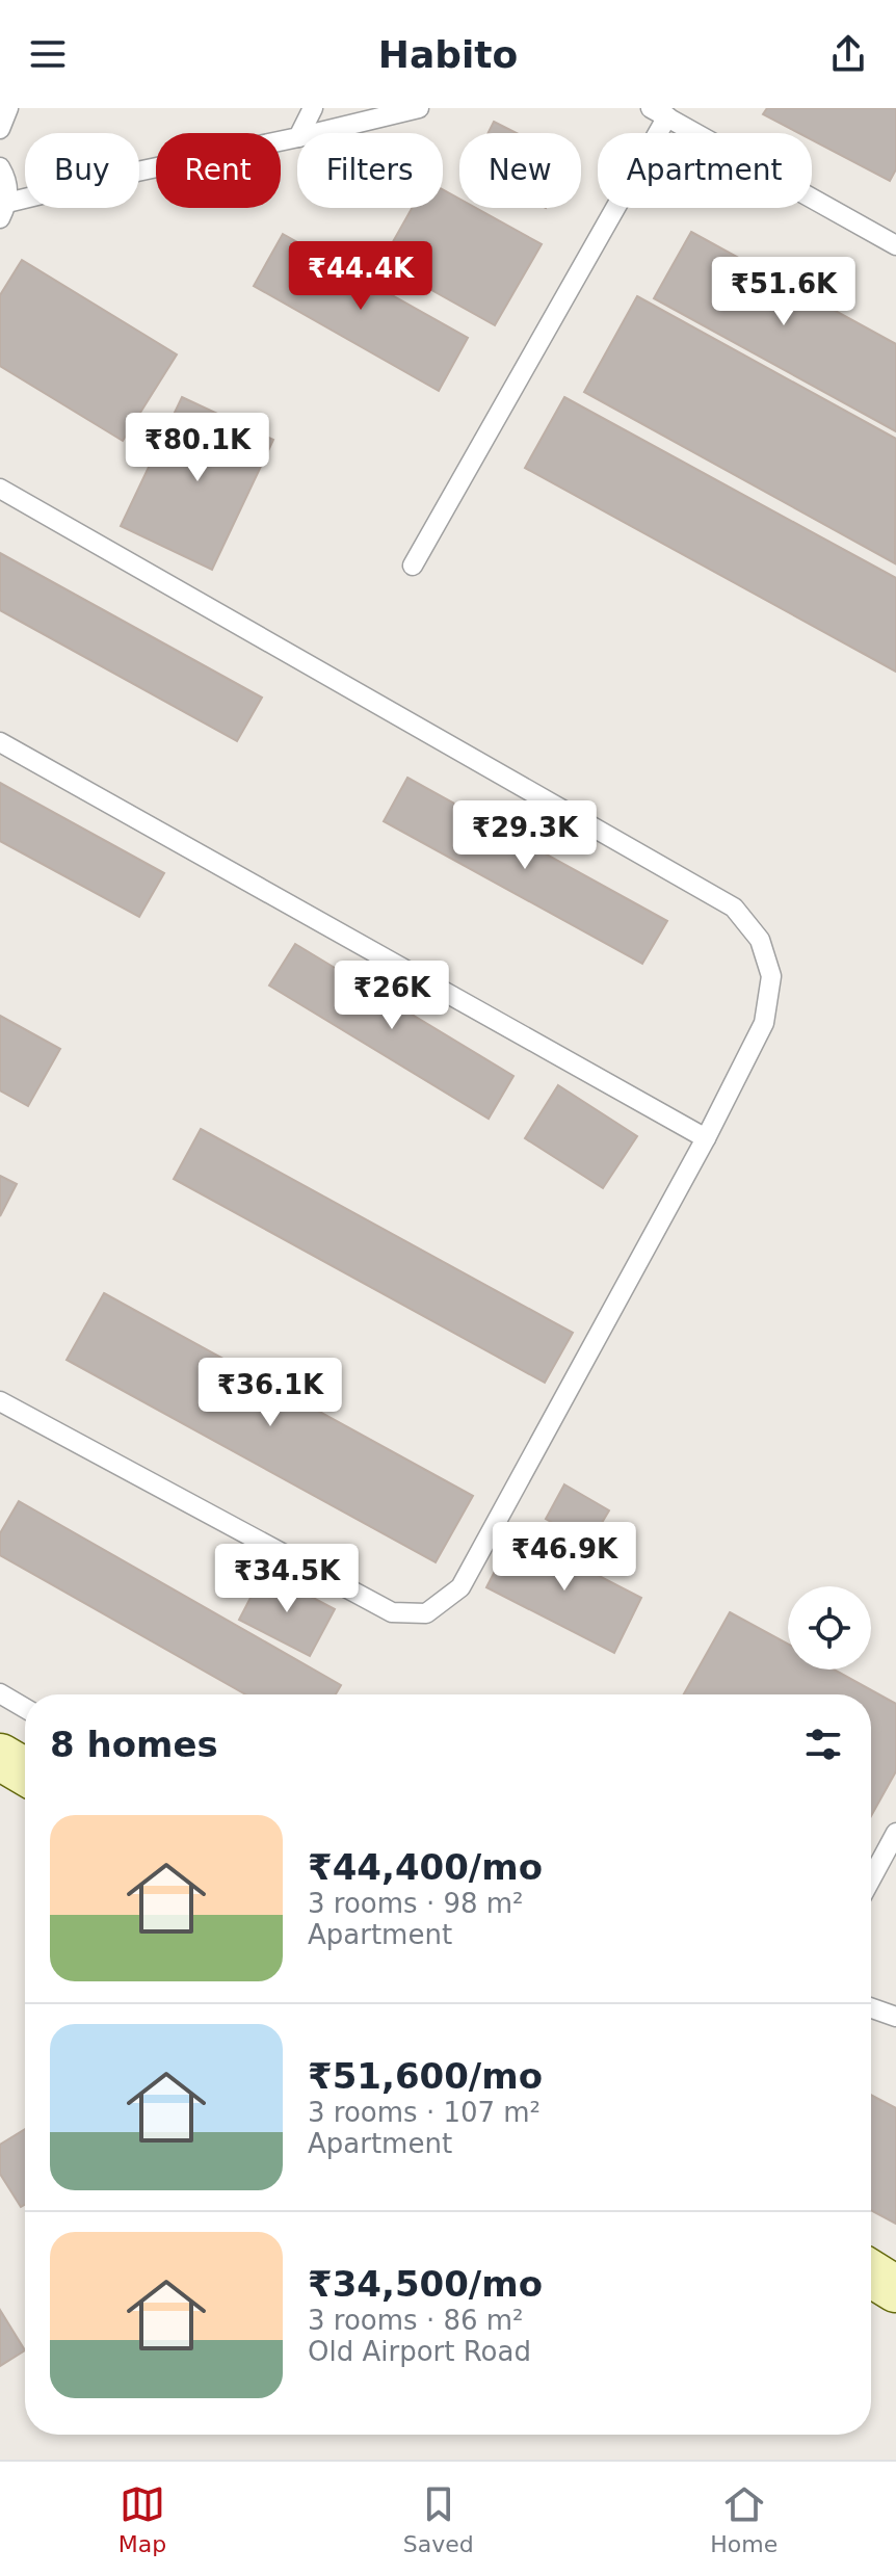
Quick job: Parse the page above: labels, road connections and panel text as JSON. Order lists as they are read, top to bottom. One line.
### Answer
{"page":{"header":"Habito","chip":["Buy","Rent","Filters","New","Apartment"],"price":["₹44.4K","₹51.6K","₹80.1K","₹29.3K","₹26K","₹36.1K","₹46.9K","₹34.5K"],"heading":"8 homes","list":[{"name":"₹44,400/mo","note":"3 rooms · 98 m² · Apartment"},{"name":"₹51,600/mo","note":"3 rooms · 107 m² · Apartment"},{"name":"₹34,500/mo","note":"3 rooms · 86 m² · Old Airport Road"}],"tabs":["Map","Saved","Home"]}}
